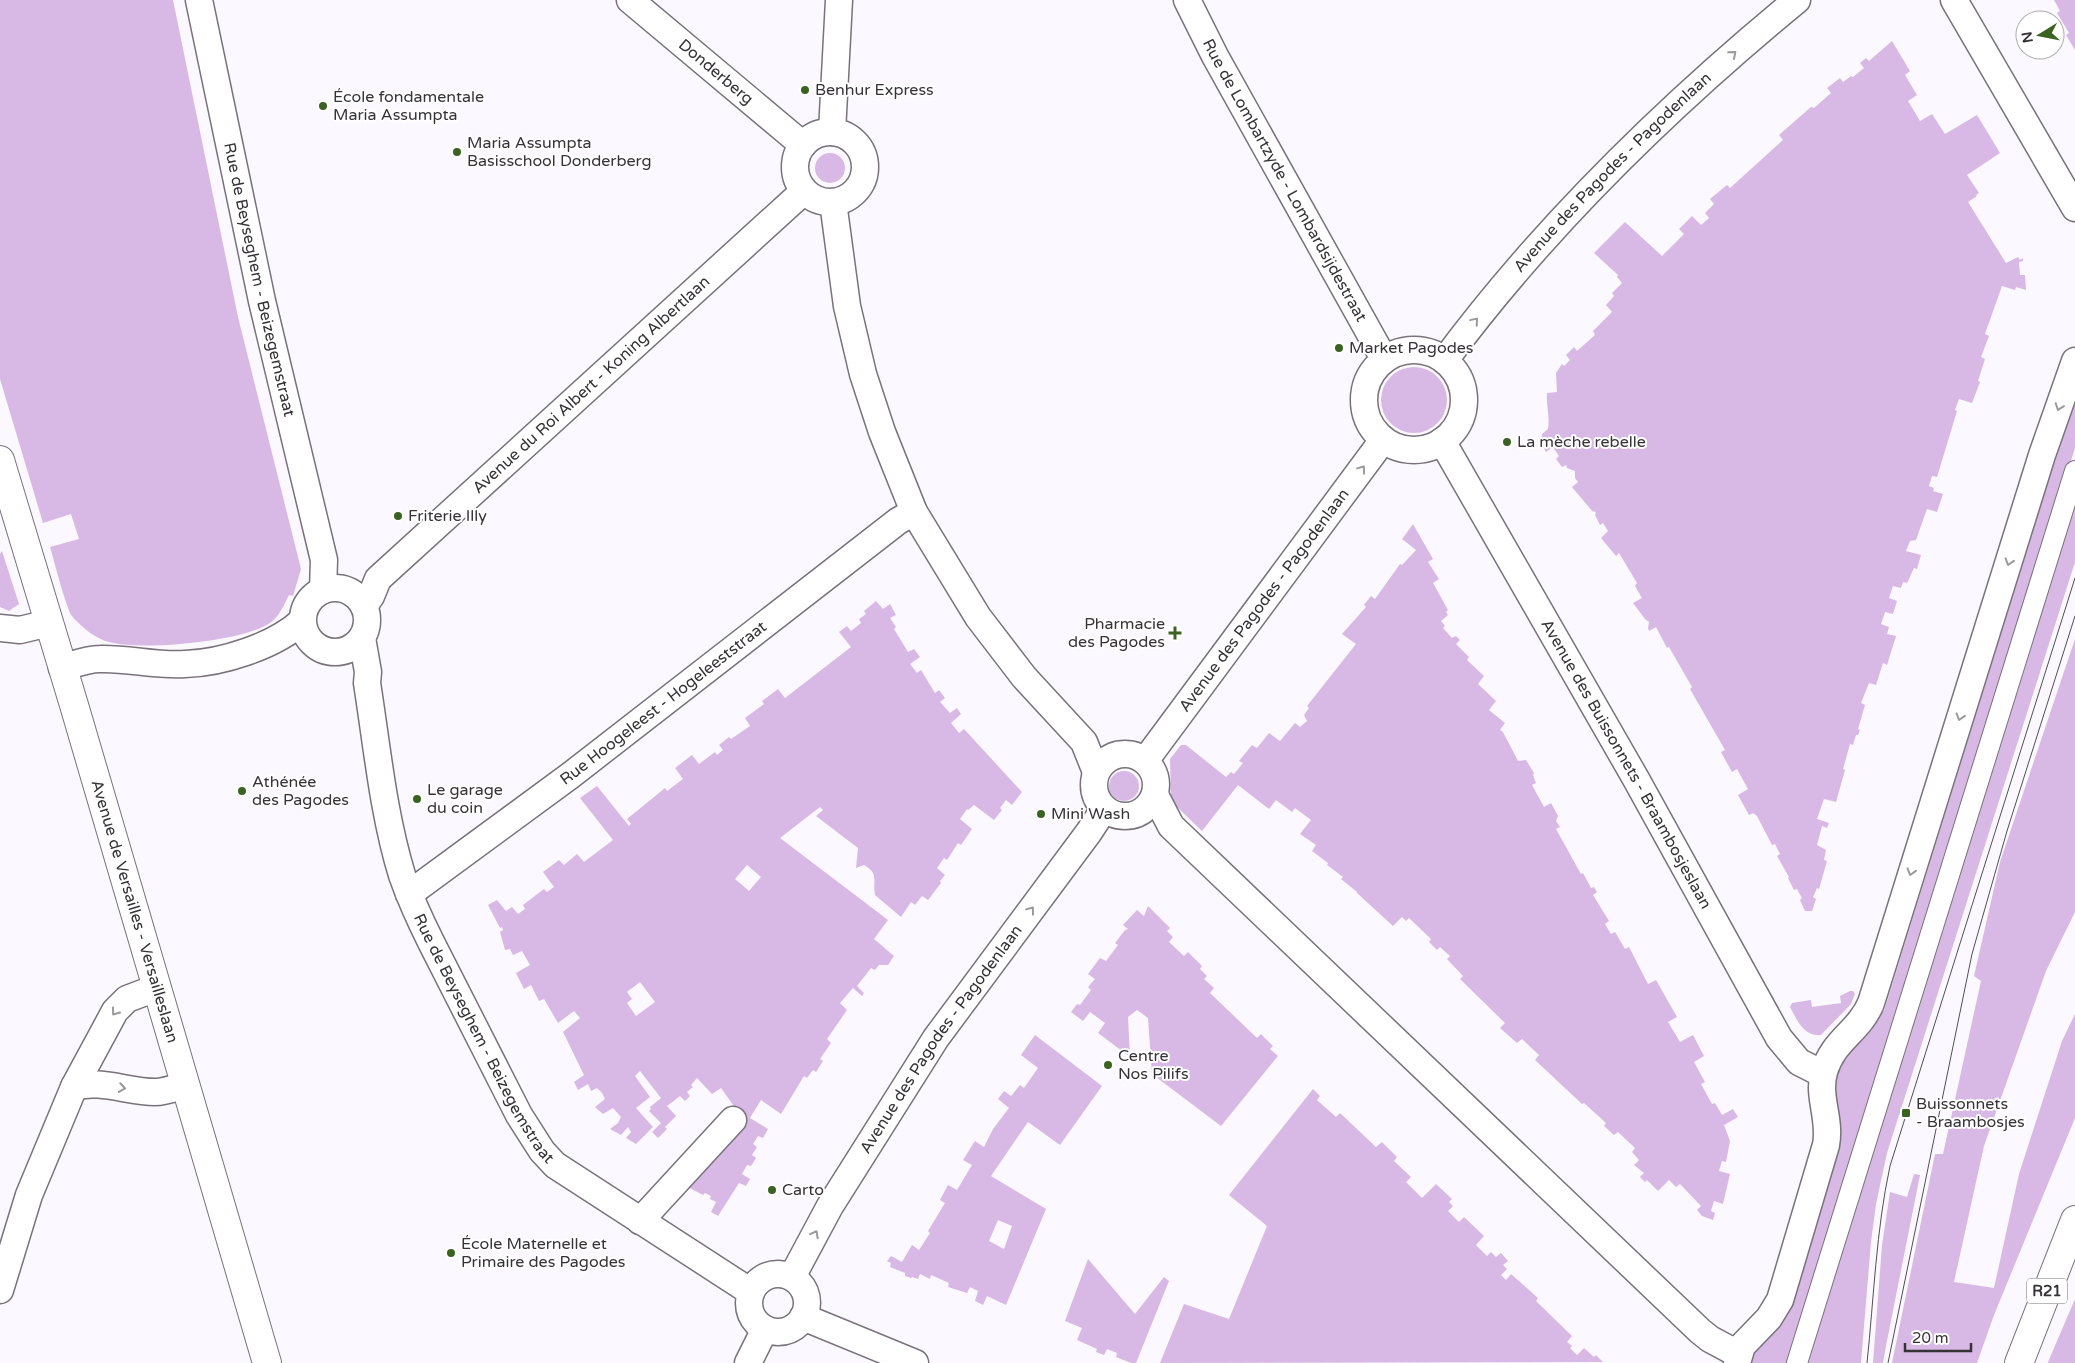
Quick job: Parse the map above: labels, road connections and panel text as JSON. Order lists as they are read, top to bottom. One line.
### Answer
{"streets":{"street":["Donderberg","Avenue des Pagodes - Pagodenlaan","Rue de Lombartzyde - Lombardsijdestraat","Rue de Beyseghem - Beizegemstraat","Avenue du Roi Albert - Koning Albertlaan","Rue Hoogeleest - Hogeleeststraat","Avenue des Buissonnets - Braambosjeslaan","Avenue de Versailles - Versailleslaan","R21"]},"crossings":[["Donderberg","Avenue du Roi Albert - Koning Albertlaan"],["Avenue des Pagodes - Pagodenlaan","Rue de Lombartzyde - Lombardsijdestraat"],["Avenue des Pagodes - Pagodenlaan","Rue de Beyseghem - Beizegemstraat"],["Avenue des Pagodes - Pagodenlaan","Avenue des Buissonnets - Braambosjeslaan"],["Rue de Lombartzyde - Lombardsijdestraat","Avenue des Buissonnets - Braambosjeslaan"],["Rue de Beyseghem - Beizegemstraat","Avenue du Roi Albert - Koning Albertlaan"],["Rue de Beyseghem - Beizegemstraat","Rue Hoogeleest - Hogeleeststraat"]],"one_way":["Avenue des Pagodes - Pagodenlaan"],"places":{"other":["Benhur Express","École fondamentale Maria Assumpta","Maria Assumpta Basisschool Donderberg","Market Pagodes","La mèche rebelle","Friterie Illy","Athénée des Pagodes","Le garage du coin","Mini Wash","Centre Nos Pilifs","Carto","École Maternelle et Primaire des Pagodes"],"health":["Pharmacie des Pagodes"],"transit":["Buissonnets - Braambosjes"]},"scale_bar":"20 m","north":"left"}
